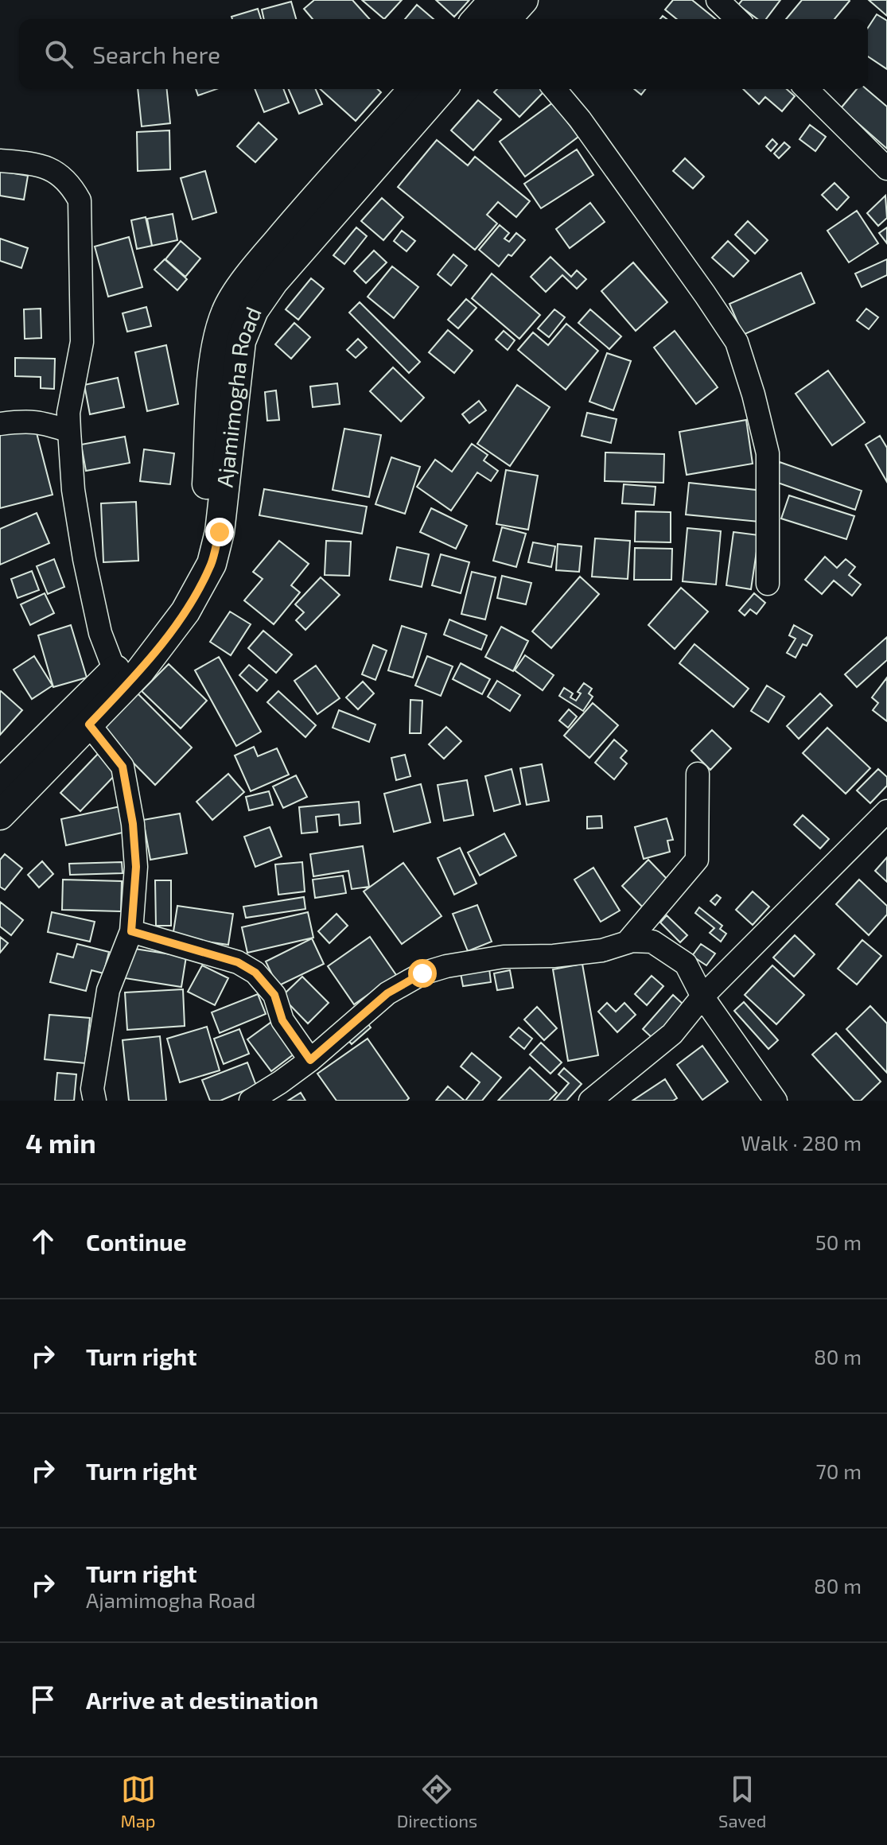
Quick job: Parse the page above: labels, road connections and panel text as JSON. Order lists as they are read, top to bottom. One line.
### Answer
{"streets":{"main road":["Ajamimogha Road"]},"page":{"search":"Search here","heading":["4 min","Walk · 280 m"],"list":[["Continue","50 m"],["Turn right","80 m"],["Turn right","70 m"],["Turn right","Ajamimogha Road","80 m"],"Arrive at destination"],"nav":["Map","Directions","Saved"]}}
